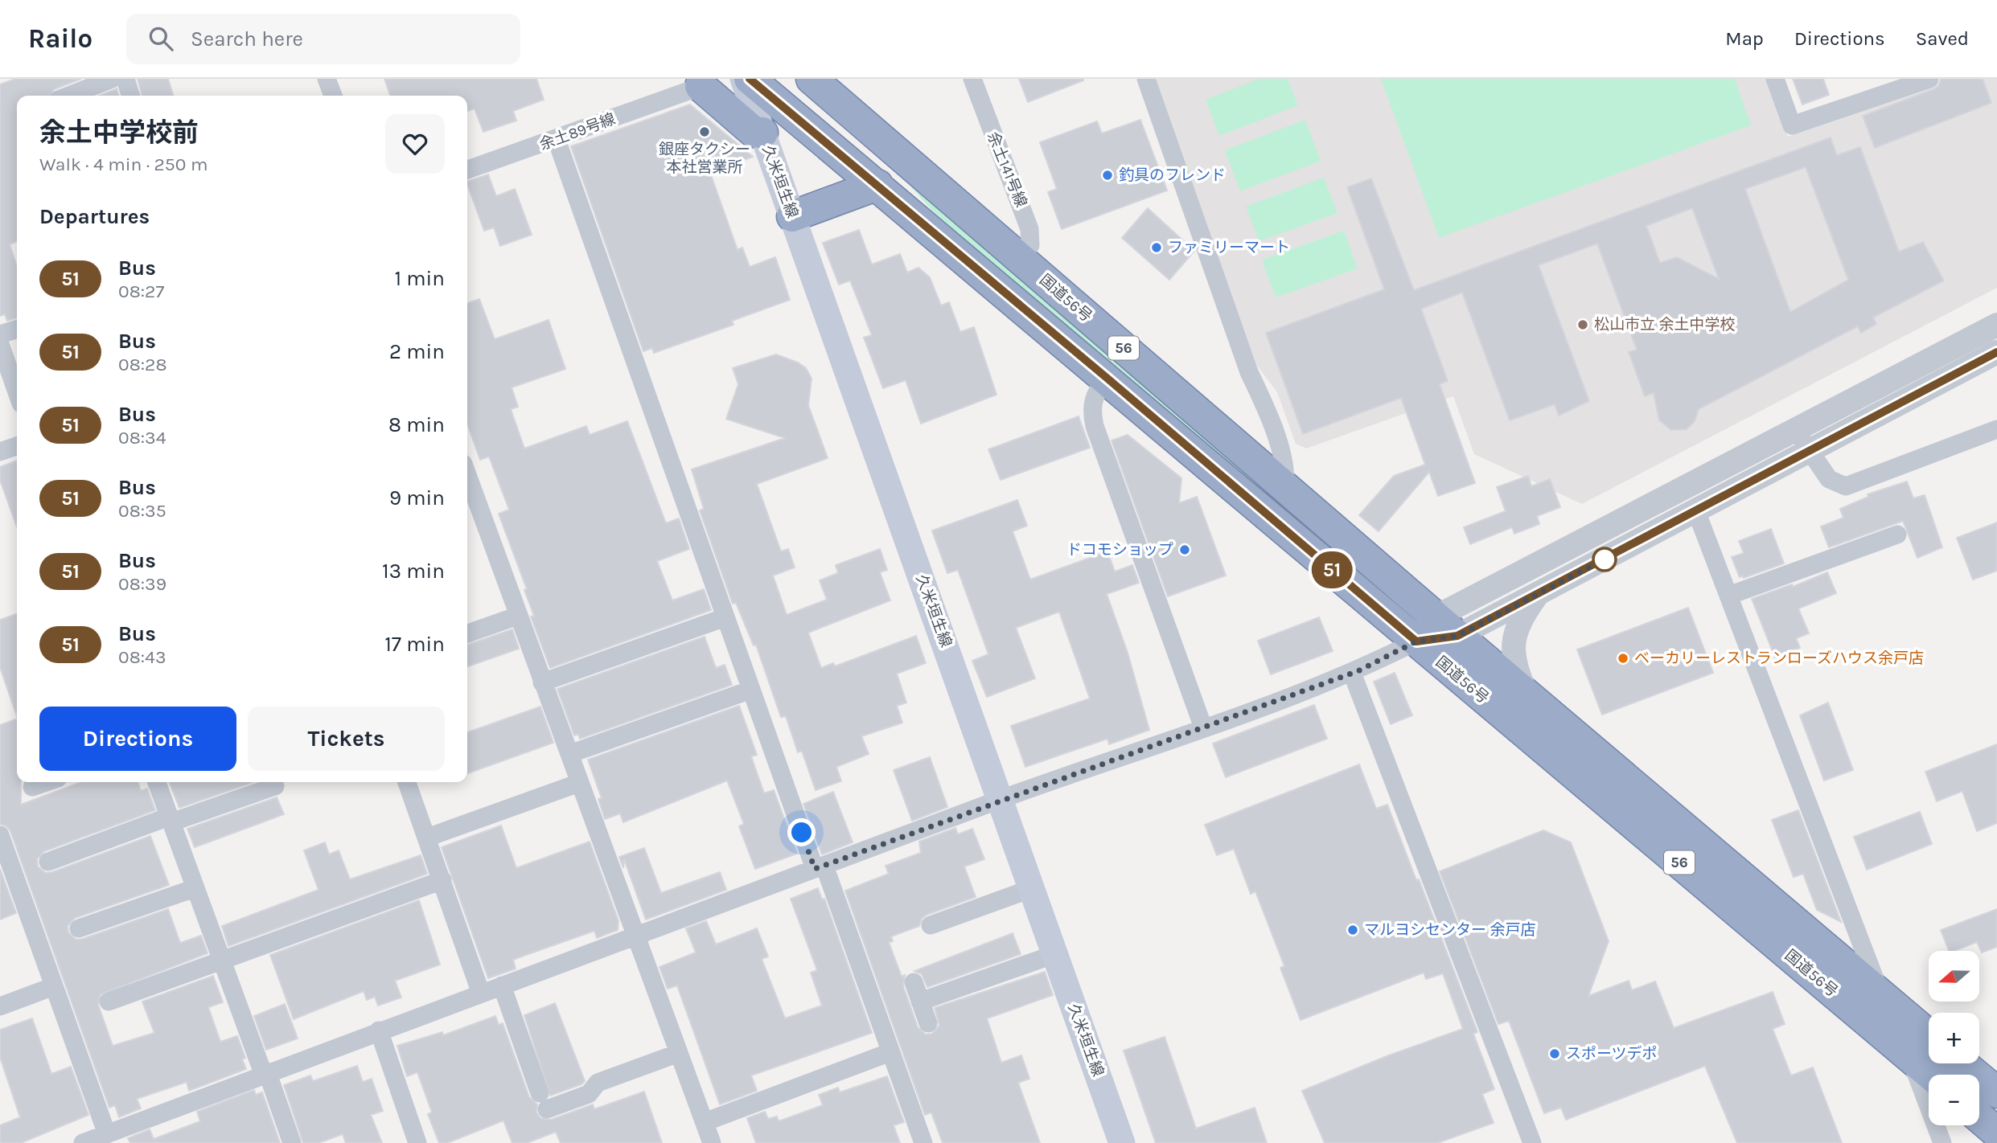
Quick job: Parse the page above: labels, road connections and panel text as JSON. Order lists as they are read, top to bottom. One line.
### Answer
{"streets":{"highway":["国道56号","56"],"main road":["久米垣生線"],"street":["余土89号線","余土141号線"]},"crossings":[["余土141号線","国道56号"]],"places":["銀座タクシー 本社営業所","釣具のフレンド","ファミリーマート","松山市立 余土中学校","ドコモショップ","ベーカリーレストランローズハウス余戸店","マルヨシセンター 余戸店","スポーツデポ"],"lines":["bus line 51"],"north":"left","page":{"header":"Railo","search":"Search here","nav":["Map","Directions","Saved"],"on_map":"51","heading":[["余土中学校前","Walk · 4 min · 250 m"],"Departures"],"list":[{"mark":"51","name":"Bus","note":"08:27","value":"1 min"},{"mark":"51","name":"Bus","note":"08:28","value":"2 min"},{"mark":"51","name":"Bus","note":"08:34","value":"8 min"},{"mark":"51","name":"Bus","note":"08:35","value":"9 min"},{"mark":"51","name":"Bus","note":"08:39","value":"13 min"},{"mark":"51","name":"Bus","note":"08:43","value":"17 min"}],"buttons":["Directions","Tickets"],"map_buttons":["+","−"]}}
